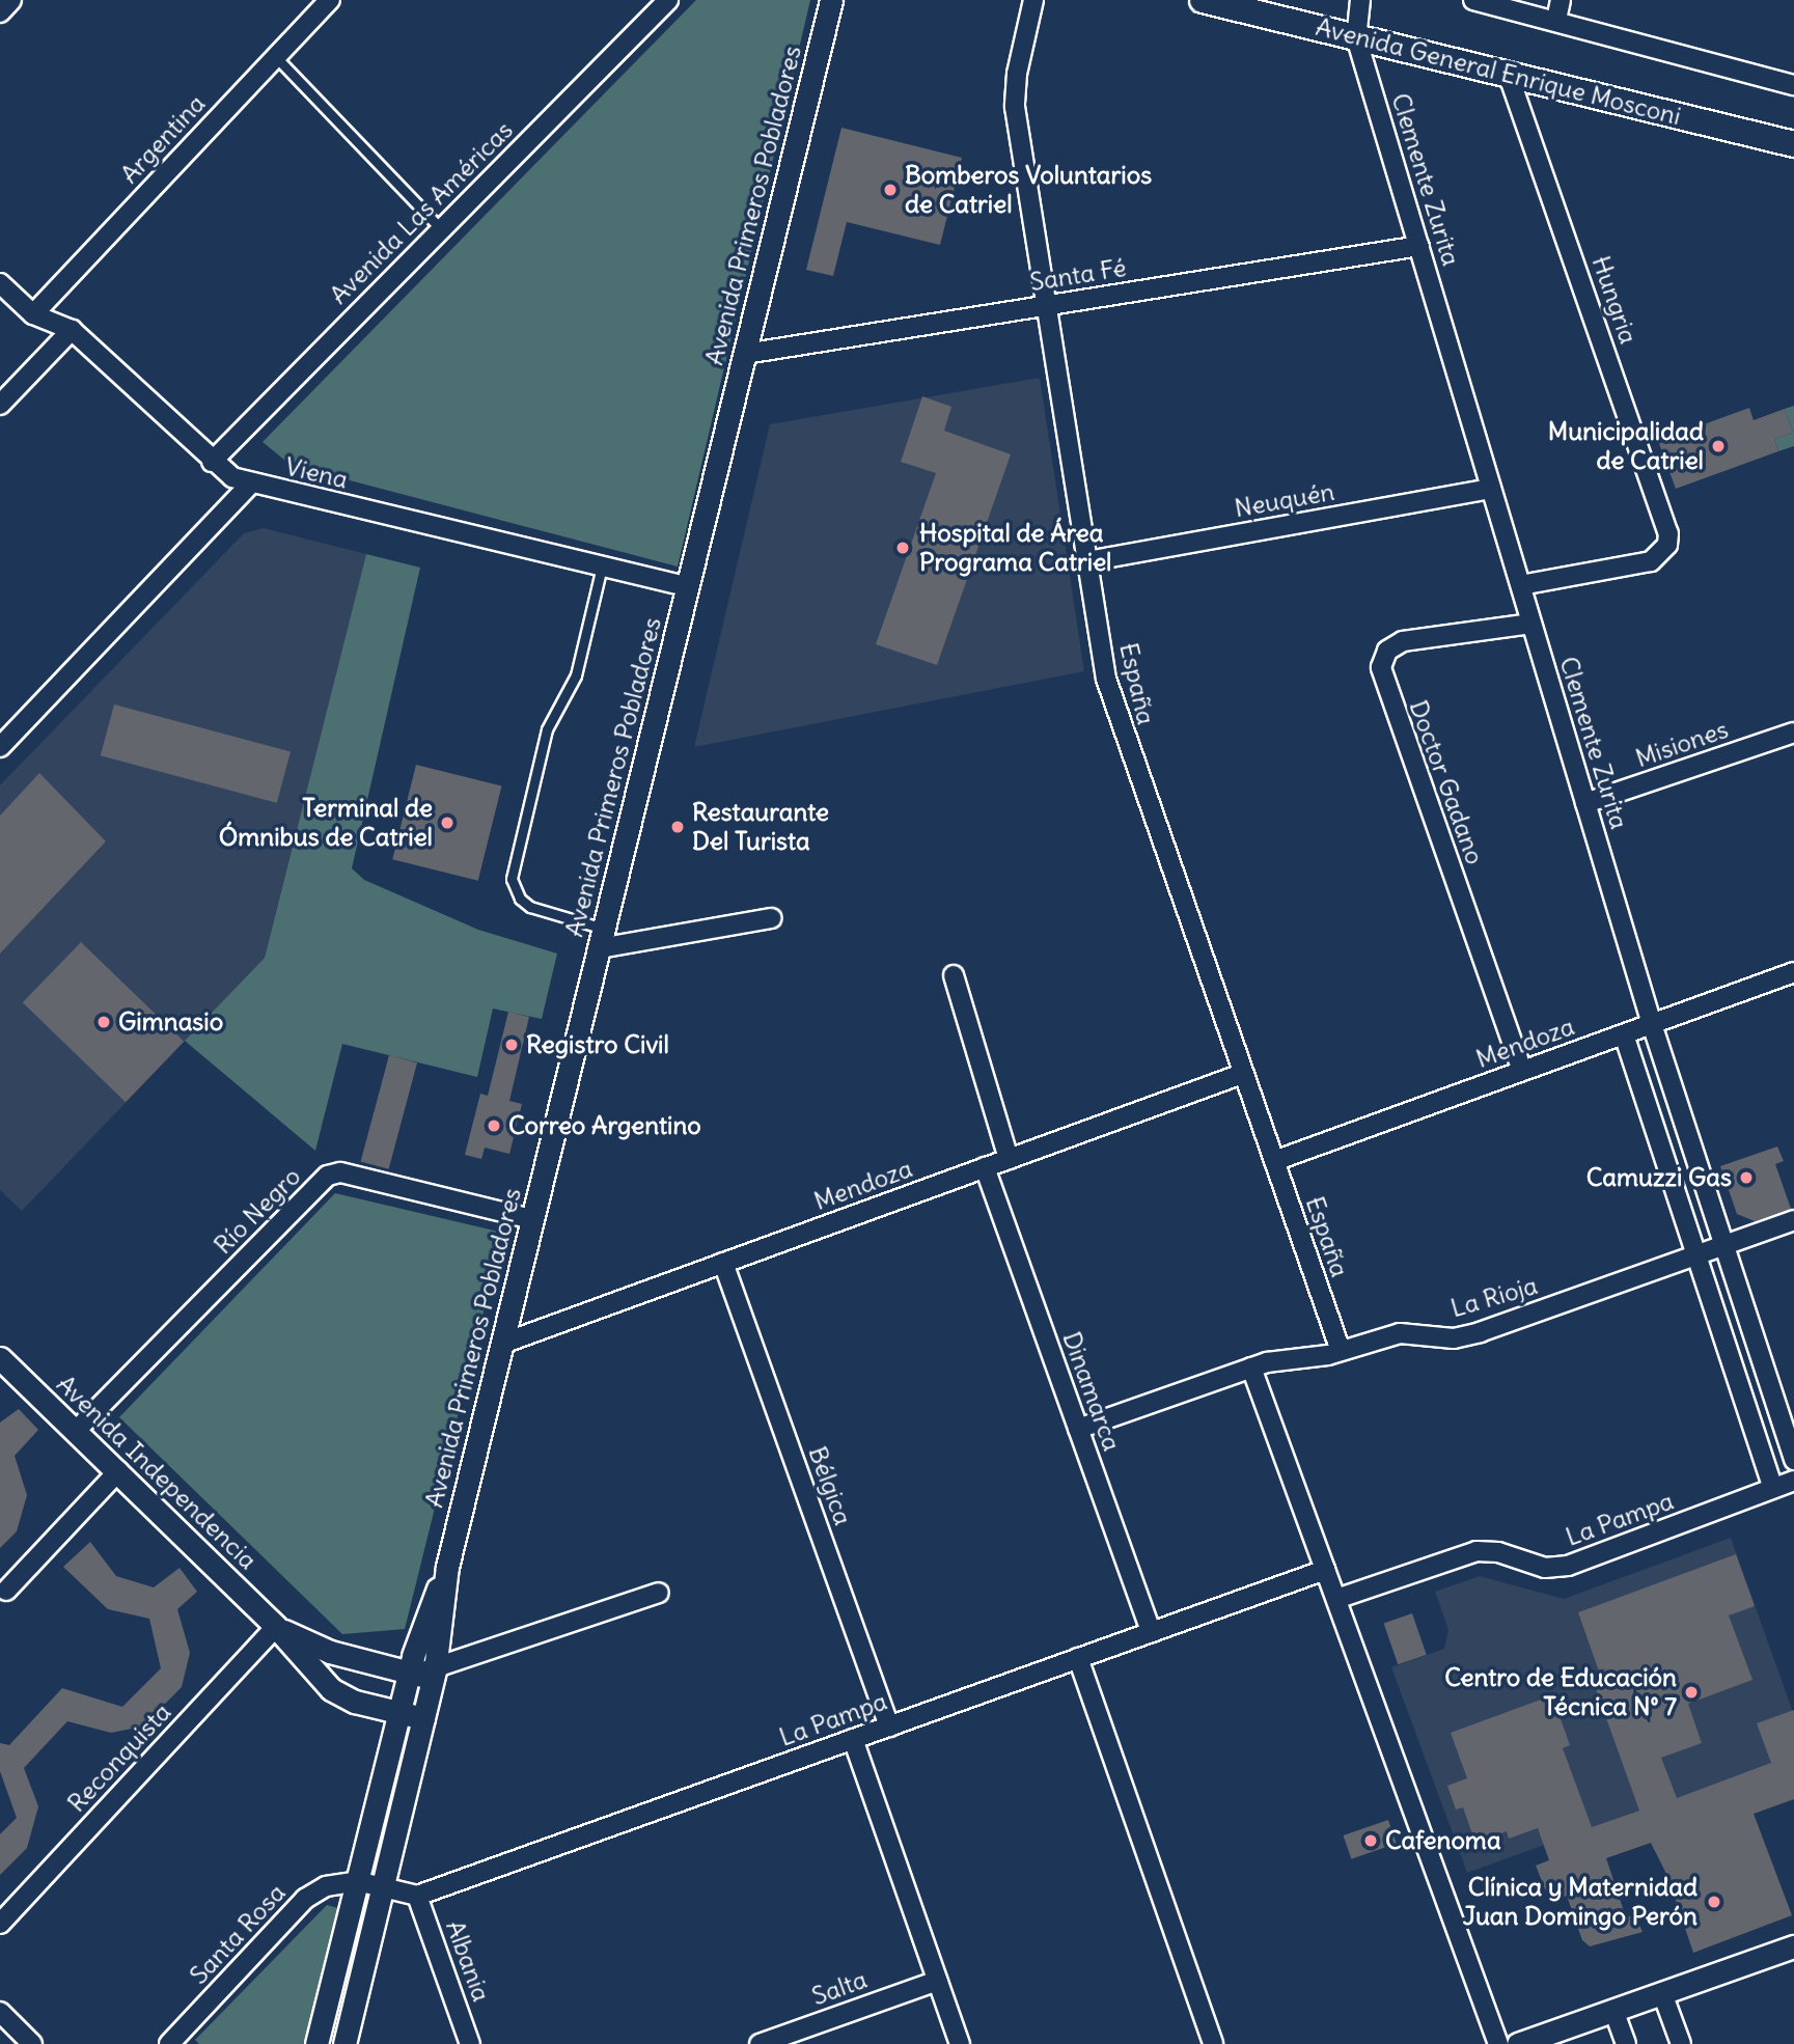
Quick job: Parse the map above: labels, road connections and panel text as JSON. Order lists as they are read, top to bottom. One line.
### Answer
{"streets":{"main road":["Avenida General Enrique Mosconi"],"street":["Argentina","Clemente Zurita","Avenida Primeros Pobladores","Avenida Las Américas","Santa Fé","Hungria","Viena","Neuquén","España","Misiones","Doctor Gadano","Mendoza","Río Negro","La Rioja","Dinamarca","Avenida Independencia","Bélgica","La Pampa","Reconquista","Santa Rosa","Albania","Salta"]},"crossings":[["Avenida General Enrique Mosconi","Clemente Zurita"],["Avenida General Enrique Mosconi","Hungria"],["Argentina","Viena"],["Clemente Zurita","Santa Fé"],["Clemente Zurita","Hungria"],["Clemente Zurita","Neuquén"],["Clemente Zurita","Misiones"],["Clemente Zurita","Doctor Gadano"],["Clemente Zurita","Mendoza"],["Clemente Zurita","La Rioja"],["Avenida Primeros Pobladores","Santa Fé"],["Avenida Primeros Pobladores","Viena"],["Avenida Primeros Pobladores","Mendoza"],["Avenida Primeros Pobladores","Río Negro"],["Avenida Primeros Pobladores","Avenida Independencia"],["Avenida Primeros Pobladores","Santa Rosa"],["Avenida Las Américas","Viena"],["Santa Fé","España"],["Neuquén","España"],["España","Mendoza"],["España","La Rioja"],["Doctor Gadano","Mendoza"],["Mendoza","Dinamarca"],["Mendoza","Bélgica"],["Río Negro","Avenida Independencia"],["La Rioja","Dinamarca"],["Dinamarca","La Pampa"],["Avenida Independencia","Reconquista"],["Bélgica","La Pampa"],["La Pampa","Albania"]],"places":["Bomberos Voluntarios de Catriel","Municipalidad de Catriel","Hospital de Área Programa Catriel","Terminal de Ómnibus de Catriel","Restaurante Del Turista","Gimnasio","Registro Civil","Correo Argentino","Camuzzi Gas","Centro de Educación Técnica N° 7","Cafenoma","Clínica y Maternidad Juan Domingo Perón"]}
